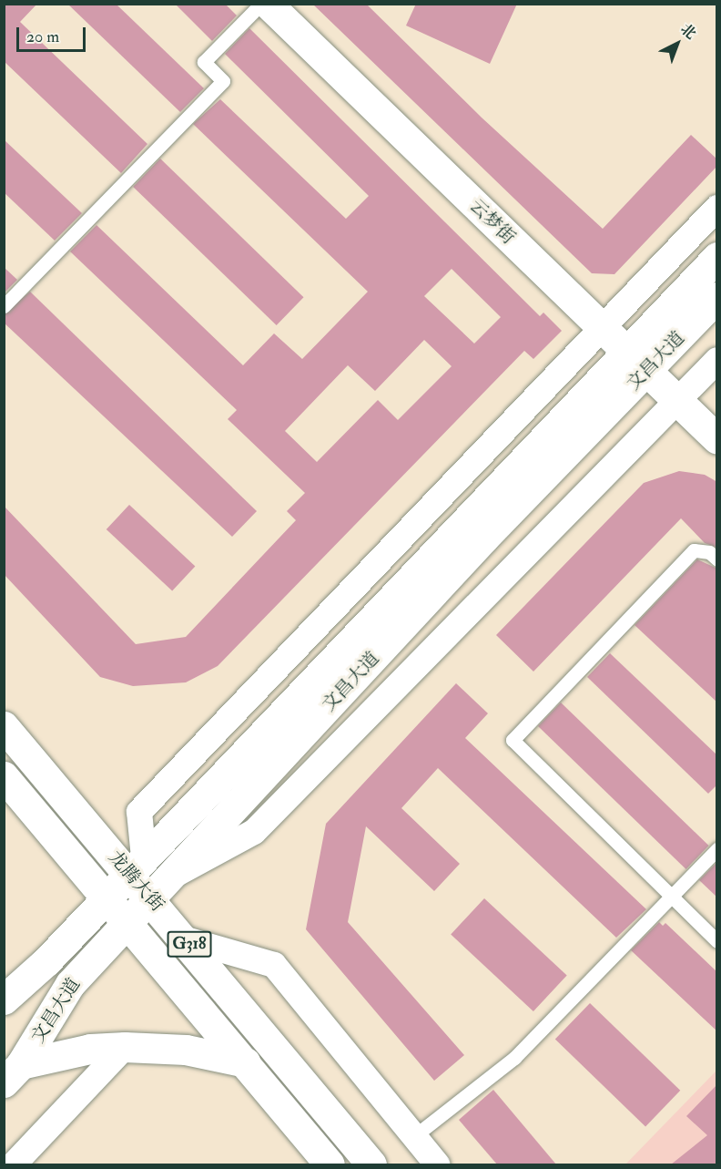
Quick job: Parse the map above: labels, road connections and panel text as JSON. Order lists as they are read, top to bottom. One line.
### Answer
{"streets":{"main road":["云梦街","文昌大道","龙腾大街","G318"]},"crossings":[["云梦街","文昌大道"],["文昌大道","龙腾大街"]],"scale_bar":"20 m","north":"top right"}
